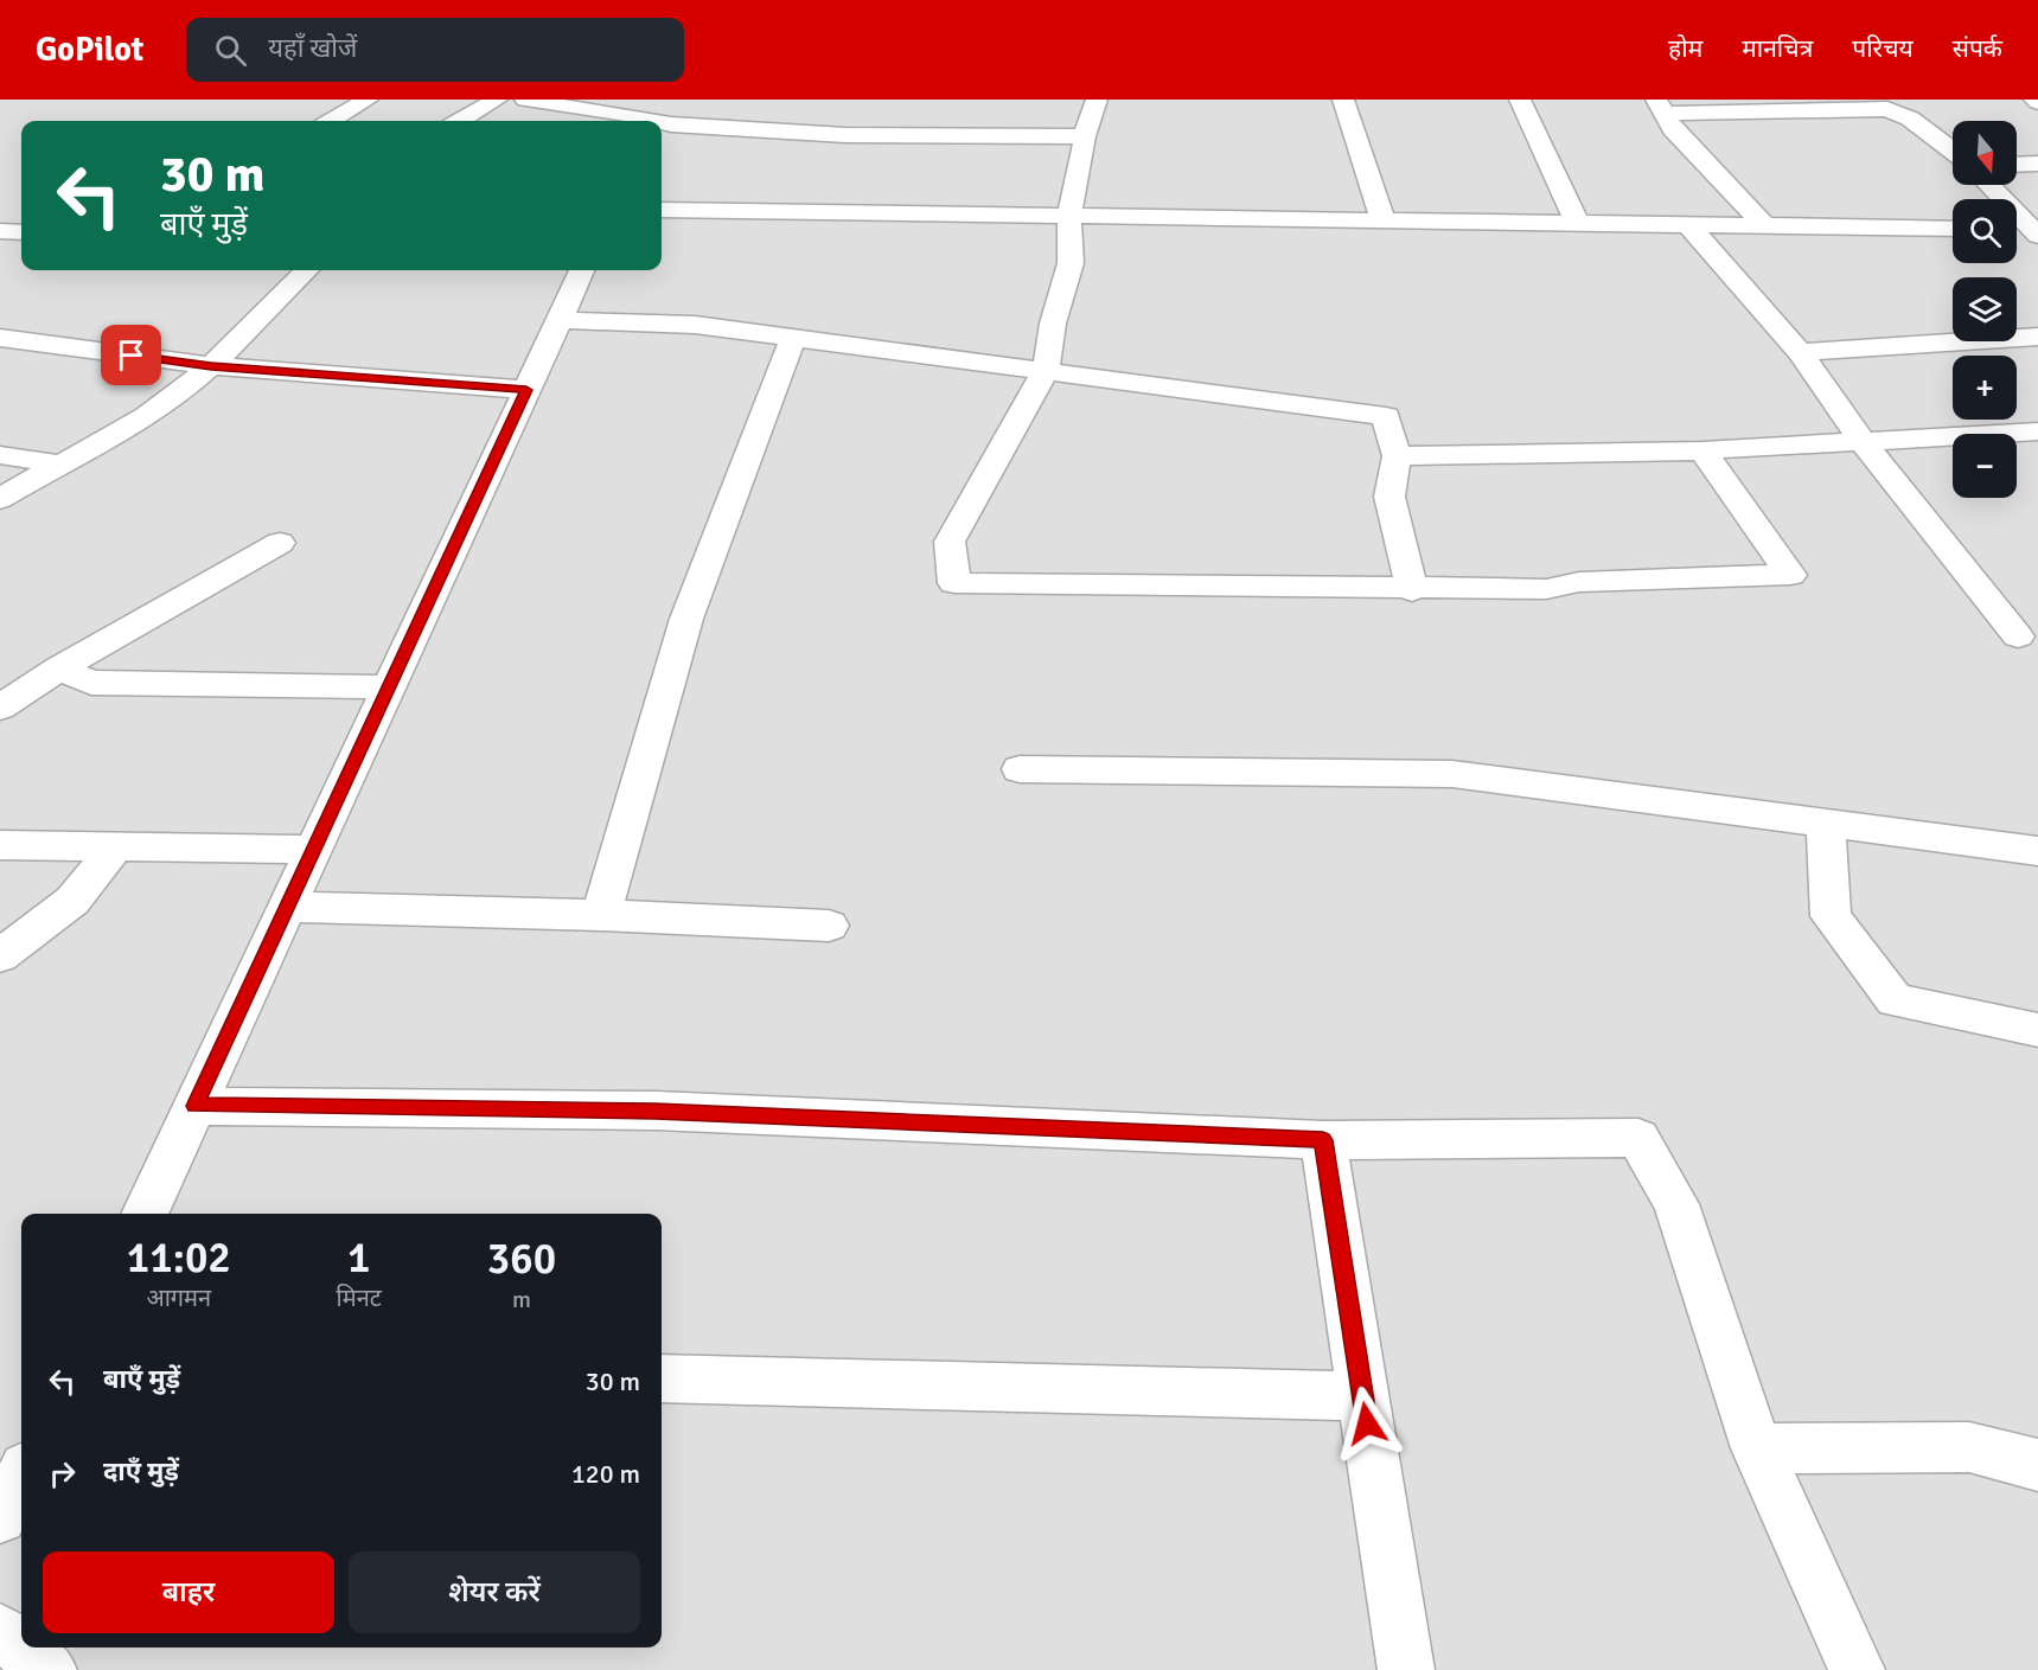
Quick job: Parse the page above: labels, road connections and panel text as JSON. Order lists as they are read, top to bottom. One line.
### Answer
{"north":"bottom","page":{"header":"GoPilot","search":"यहाँ खोजें","nav":["होम","मानचित्र","परिचय","संपर्क"],"map_buttons":["+","−"],"turn":["30 m","बाएँ मुड़ें"],"eta":["11:02","आगमन","1","मिनट","360","m"],"list":[{"name":"बाएँ मुड़ें","value":"30 m"},{"name":"दाएँ मुड़ें","value":"120 m"}],"buttons":["बाहर","शेयर करें"]}}
